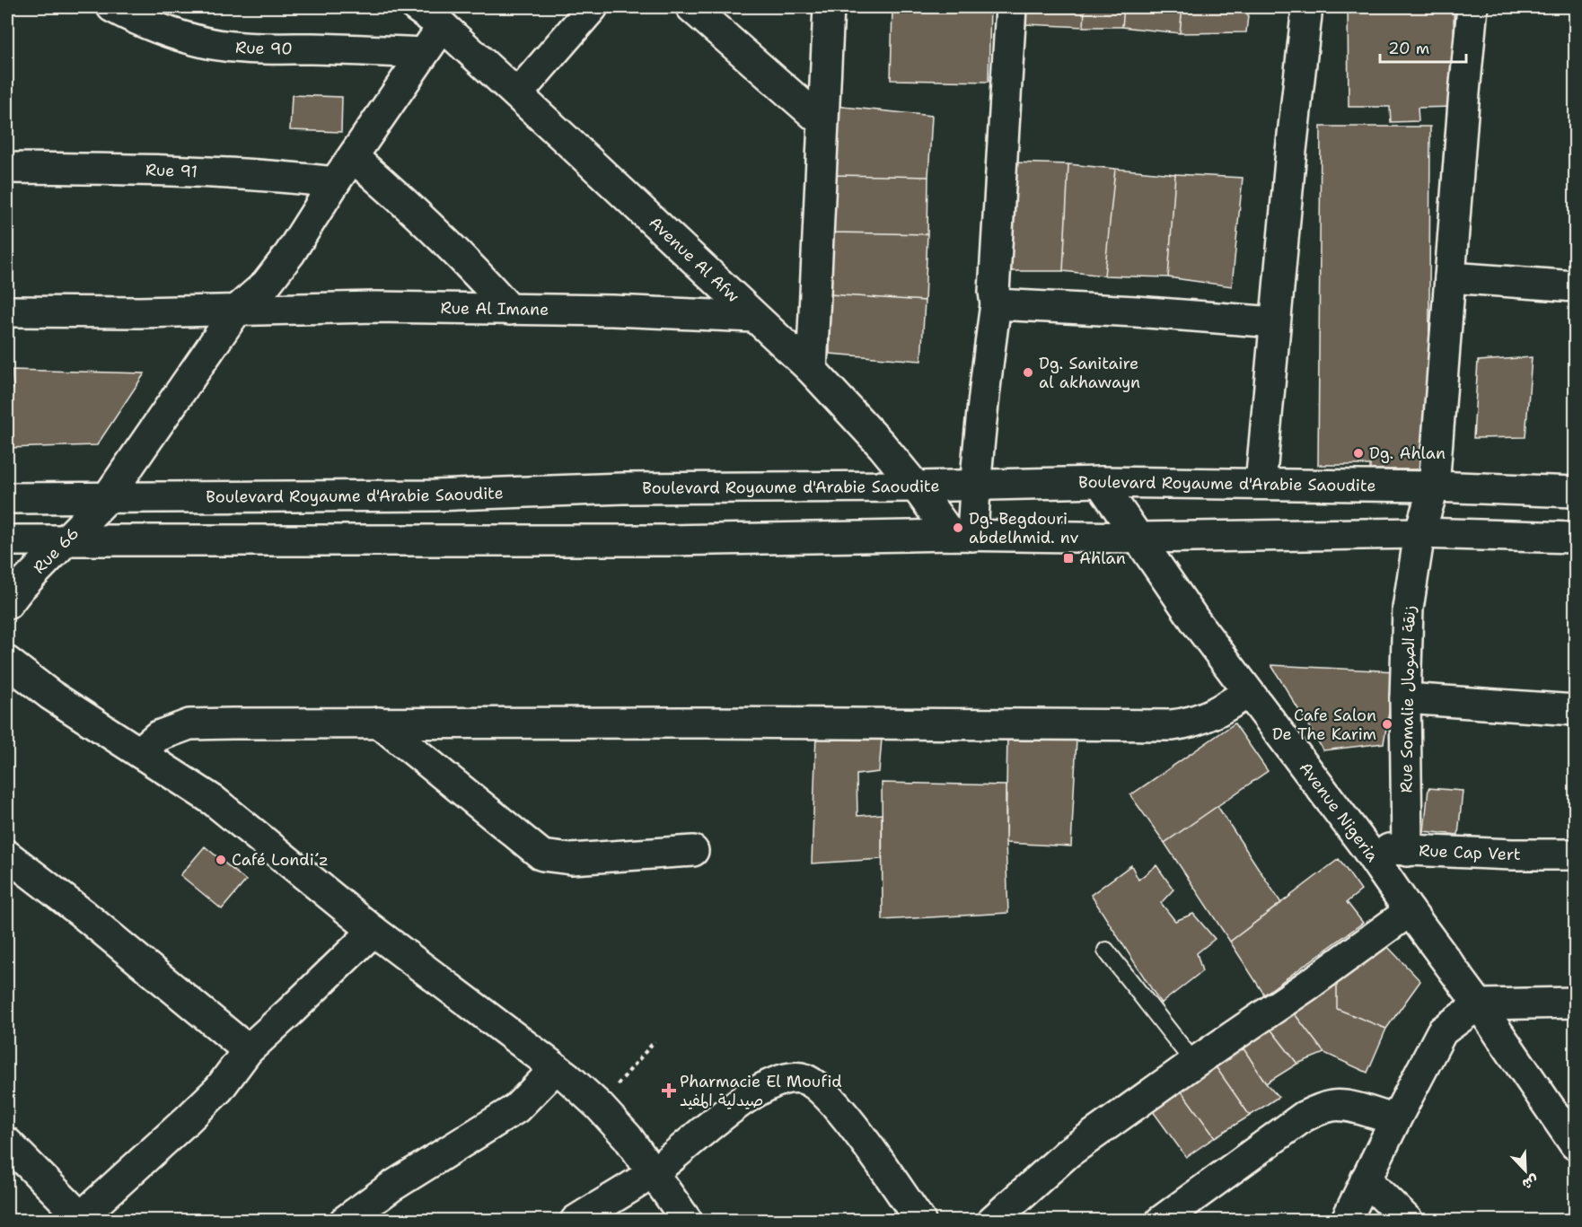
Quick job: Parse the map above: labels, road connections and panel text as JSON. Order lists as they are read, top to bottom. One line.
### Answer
{"streets":{"street":["Rue 90","Rue 91","Avenue Al Afw","Rue Al Imane","Boulevard Royaume d'Arabie Saoudite","Rue 66","Rue Somalie زنقة الصومال","Avenue Nigeria","Rue Cap Vert"]},"crossings":[["Avenue Al Afw","Rue Al Imane"],["Avenue Al Afw","Boulevard Royaume d'Arabie Saoudite"],["Boulevard Royaume d'Arabie Saoudite","Rue 66"],["Boulevard Royaume d'Arabie Saoudite","Rue Somalie زنقة الصومال"],["Boulevard Royaume d'Arabie Saoudite","Avenue Nigeria"],["Rue Somalie زنقة الصومال","Rue Cap Vert"],["Avenue Nigeria","Rue Cap Vert"]],"places":{"other":["Dg. Sanitaire al akhawayn","Dg. Ahlan","Dg. Begdouri abdelhmid. nv","Cafe Salon De The Karim","Café Londi´z"],"transit":["Ahlan"],"health":["Pharmacie El Moufid صيدلية المفيد"]},"scale_bar":"20 m","north":"bottom right"}
